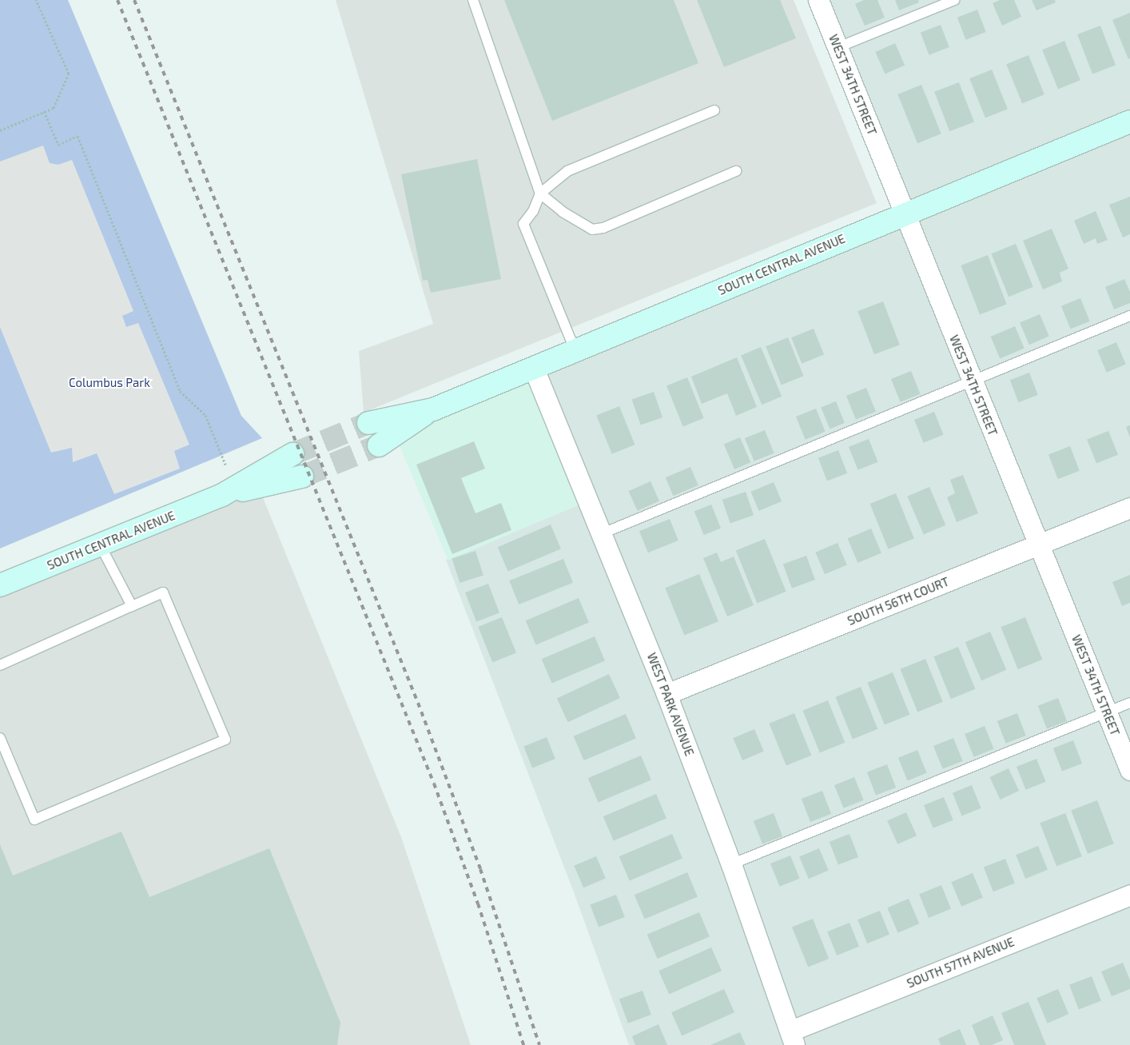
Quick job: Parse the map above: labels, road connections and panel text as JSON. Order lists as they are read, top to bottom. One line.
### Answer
{"streets":{"main road":["SOUTH CENTRAL AVENUE"],"street":["WEST 34TH STREET","SOUTH 56TH COURT","WEST PARK AVENUE","SOUTH 57TH AVENUE"]},"crossings":[["WEST 34TH STREET","SOUTH CENTRAL AVENUE"],["WEST 34TH STREET","SOUTH 56TH COURT"],["SOUTH CENTRAL AVENUE","WEST PARK AVENUE"],["SOUTH 56TH COURT","WEST PARK AVENUE"],["WEST PARK AVENUE","SOUTH 57TH AVENUE"]],"parks":["Columbus Park"]}
